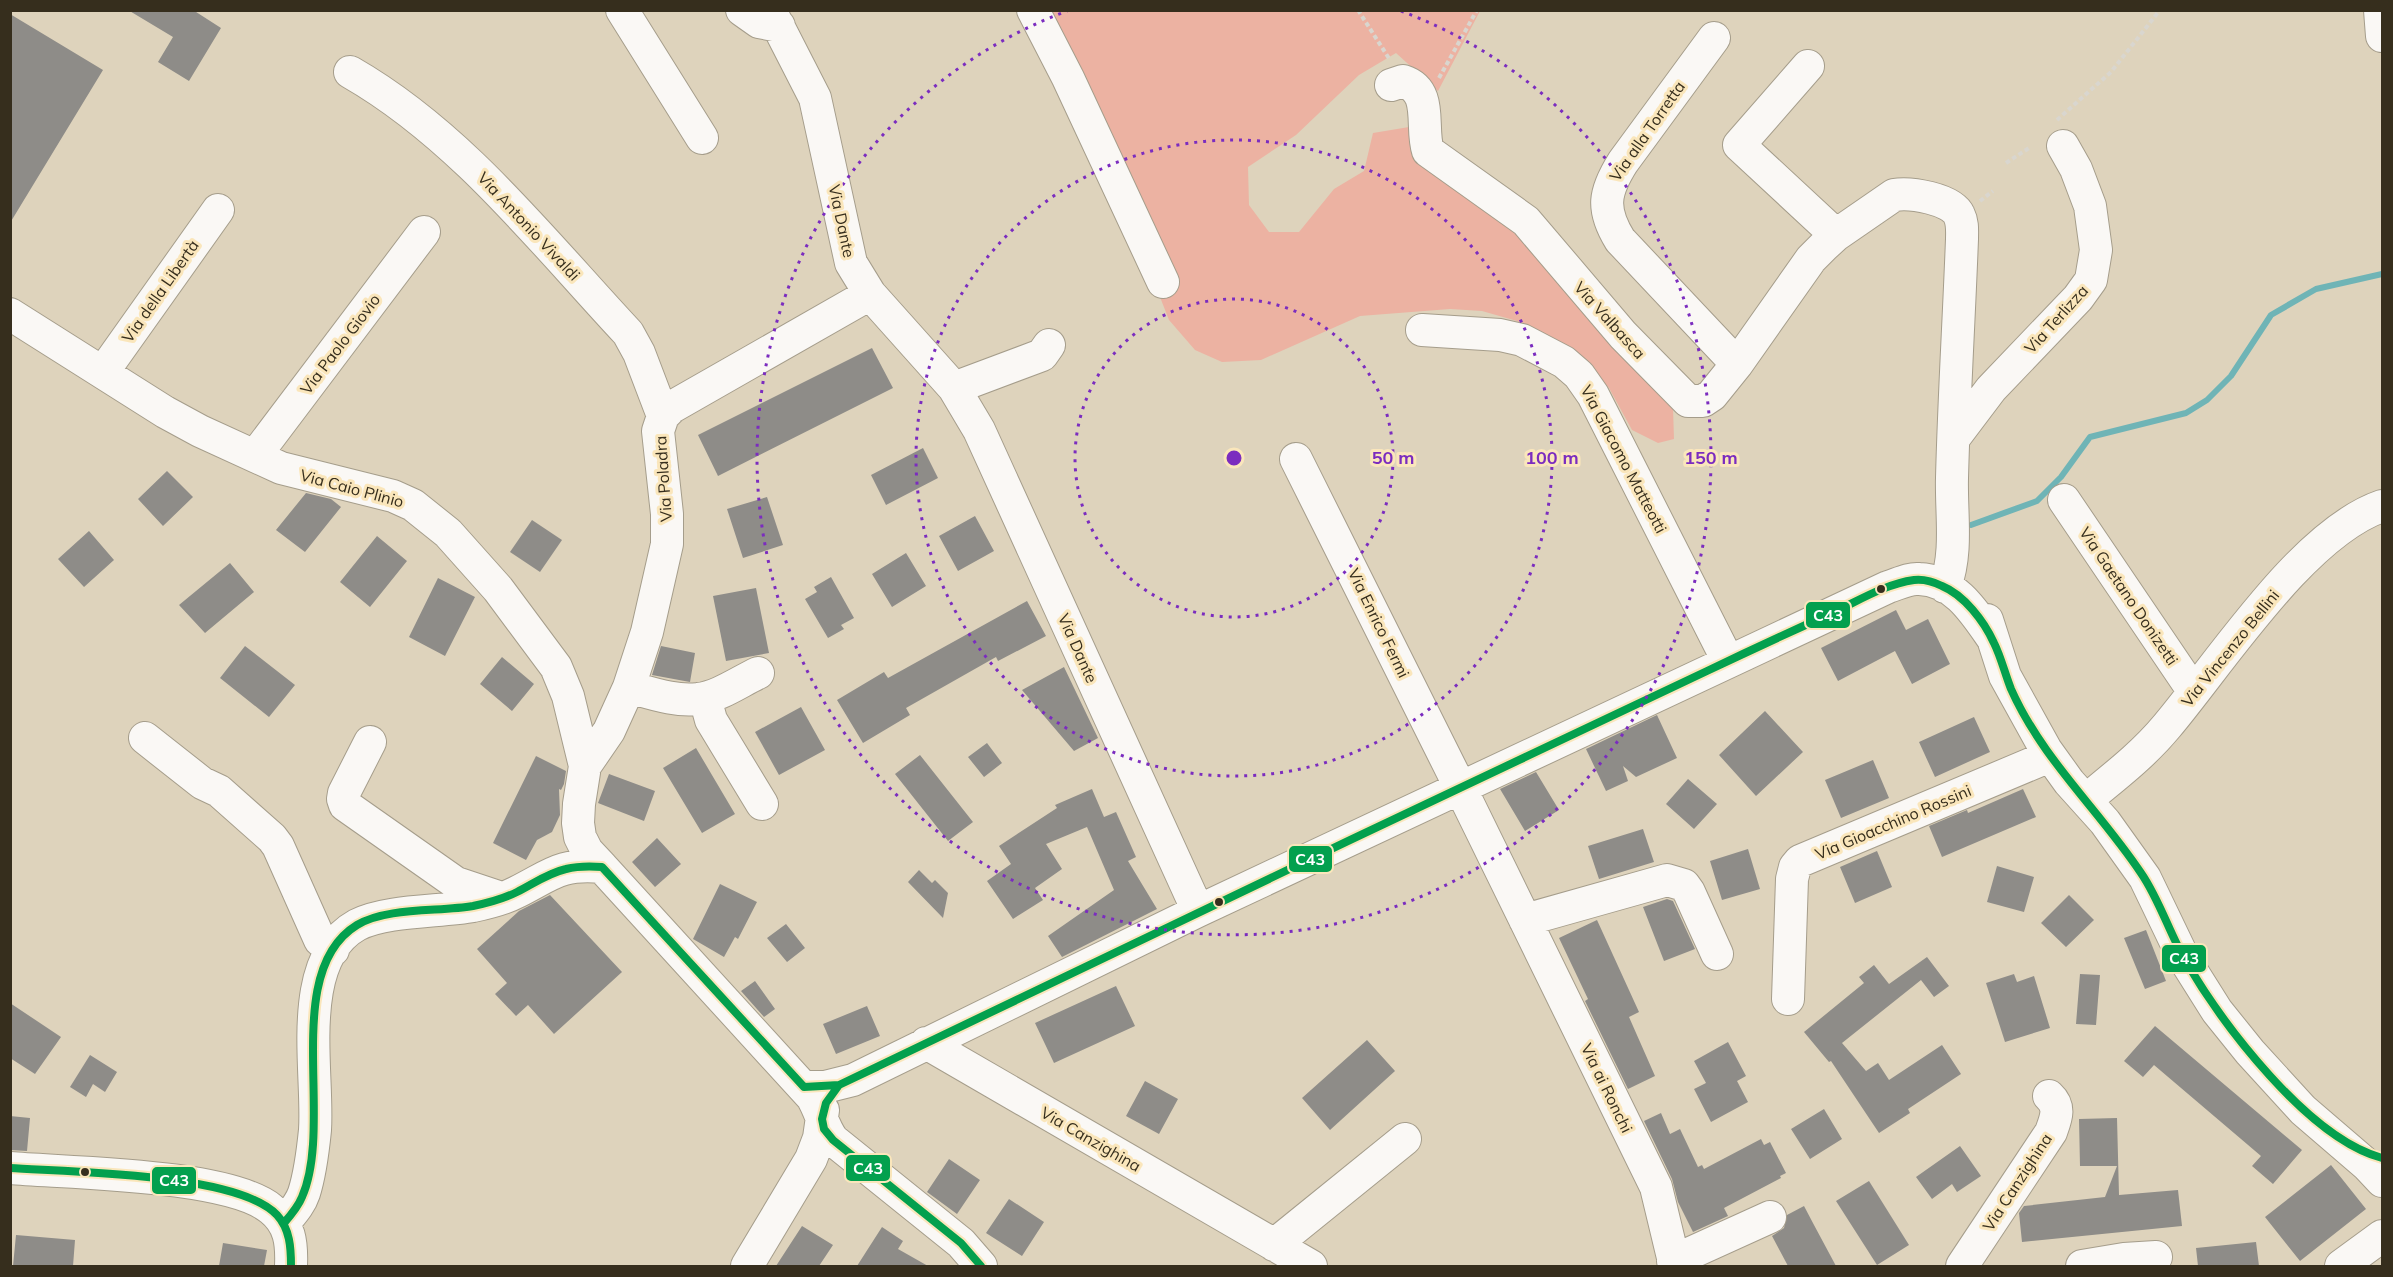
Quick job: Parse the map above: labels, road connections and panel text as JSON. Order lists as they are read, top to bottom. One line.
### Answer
{"streets":{"street":["Via alla Torretta","Via Dante","Via Antonio Vivaldi","Via della Libertà","Via Terlizza","Via Valbasca","Via Paolo Giovio","Via Giacomo Matteotti","Via Poladra","Via Caio Plinio","Via Gaetano Donizetti","Via Enrico Fermi","Via Vincenzo Bellini","Via Gioacchino Rossini","Via ai Ronchi","Via Canzighina"]},"crossings":[["Via alla Torretta","Via Valbasca"],["Via Dante","Via Poladra"],["Via Antonio Vivaldi","Via Poladra"],["Via della Libertà","Via Caio Plinio"],["Via Terlizza","Via Valbasca"],["Via Paolo Giovio","Via Caio Plinio"],["Via Poladra","Via Caio Plinio"],["Via Gaetano Donizetti","Via Vincenzo Bellini"],["Via Enrico Fermi","Via ai Ronchi"]],"lines":["transit line C43"],"rings":["50 m","100 m","150 m"]}
